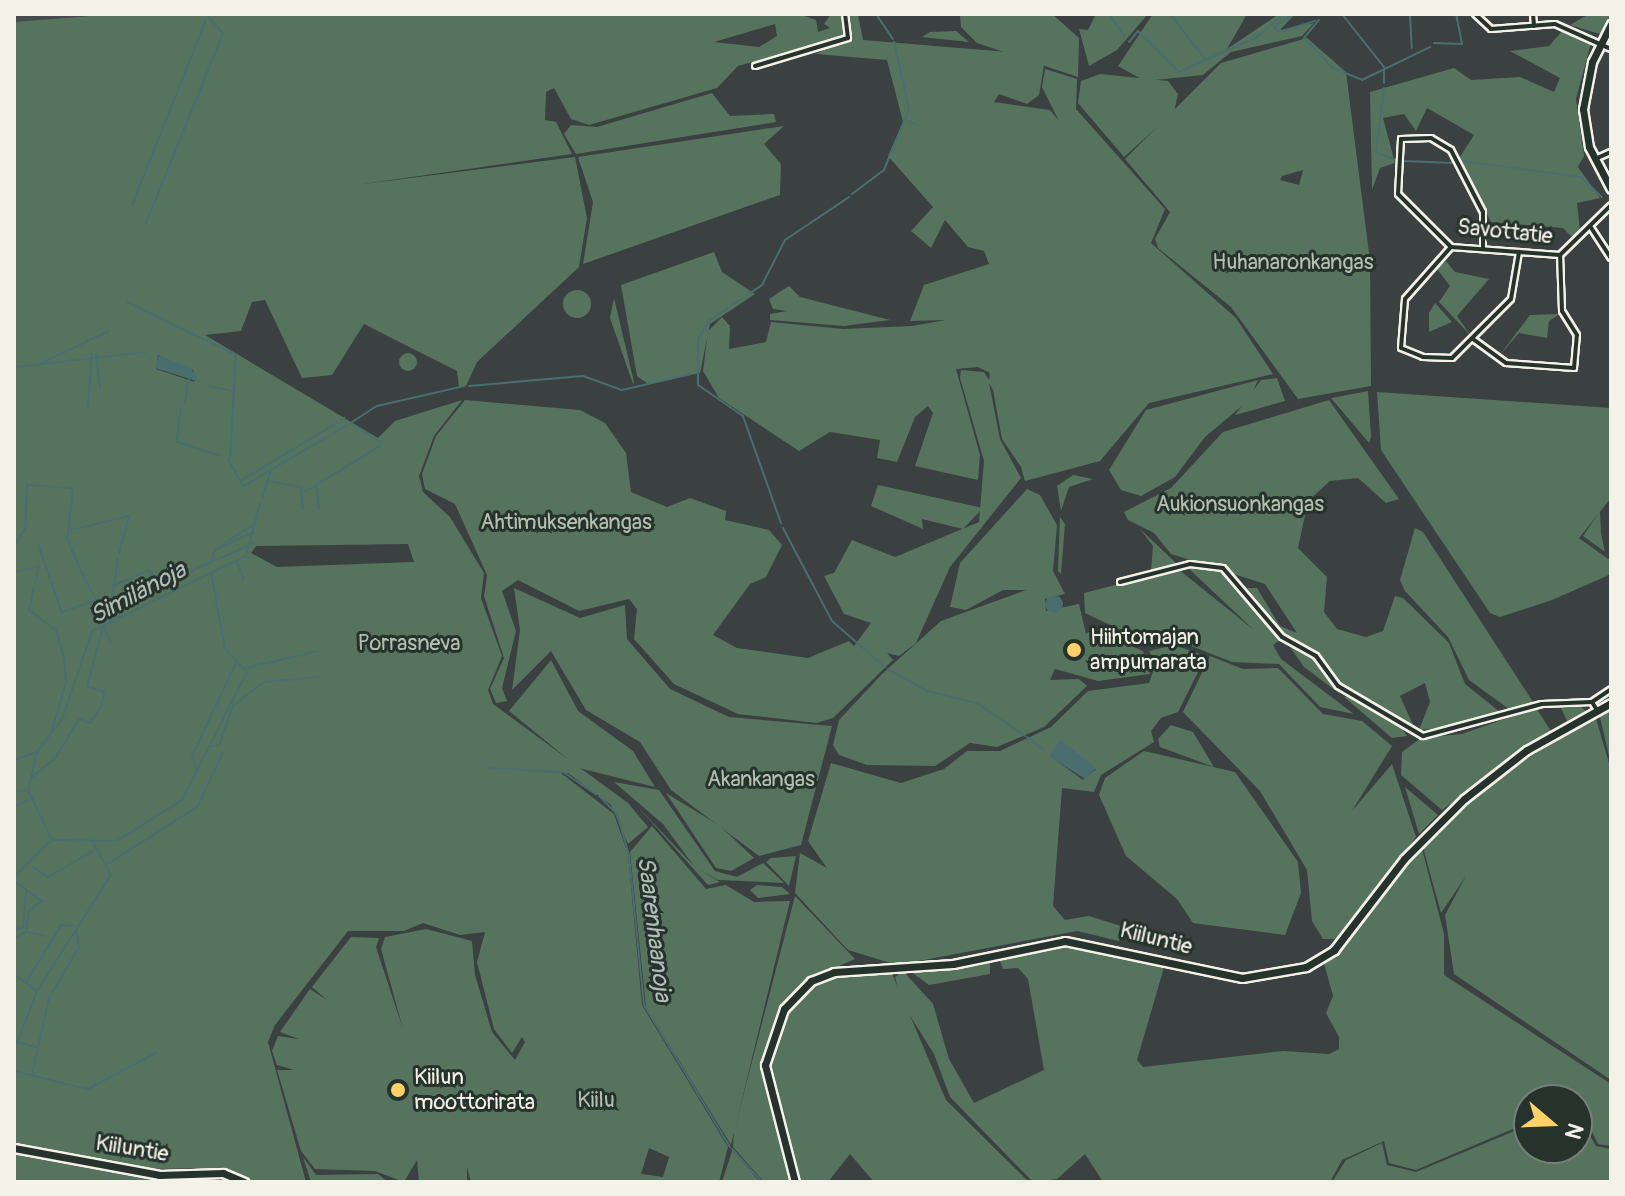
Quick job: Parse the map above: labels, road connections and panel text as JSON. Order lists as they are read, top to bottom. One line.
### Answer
{"streets":{"street":["Savottatie","Kiiluntie"]},"water":["Similänoja","Saarenhaanoja"],"parks":["Huhanaronkangas","Aukionsuonkangas","Ahtimuksenkangas","Porrasneva","Akankangas","Kiilu"],"places":["Hiihtomajan ampumarata","Kiilun moottorirata"],"north":"right"}
